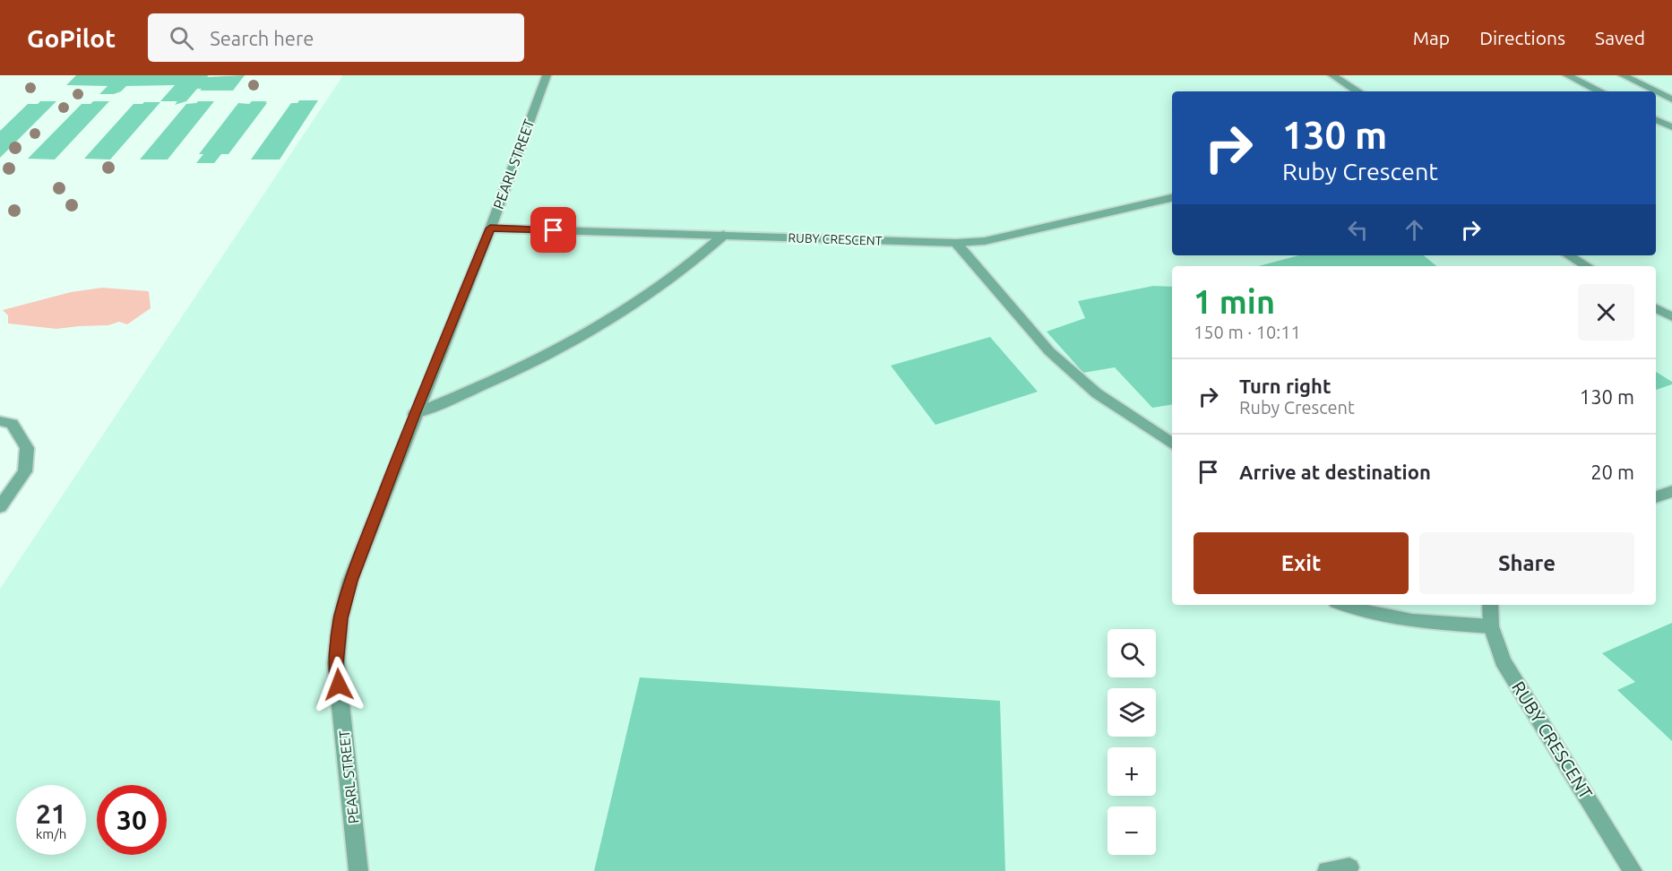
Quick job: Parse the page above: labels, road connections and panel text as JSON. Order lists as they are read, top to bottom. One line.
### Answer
{"streets":{"street":["PEARL STREET","RUBY CRESCENT"]},"crossings":[["PEARL STREET","RUBY CRESCENT"]],"page":{"header":"GoPilot","search":"Search here","nav":["Map","Directions","Saved"],"turn":["130 m","Ruby Crescent"],"heading":["1 min","150 m · 10:11"],"list":[{"name":"Turn right","note":"Ruby Crescent","value":"130 m"},{"name":"Arrive at destination","value":"20 m"}],"buttons":["Exit","Share"],"map_buttons":["+","−"],"speed":"21 km/h","limit":"30"}}
